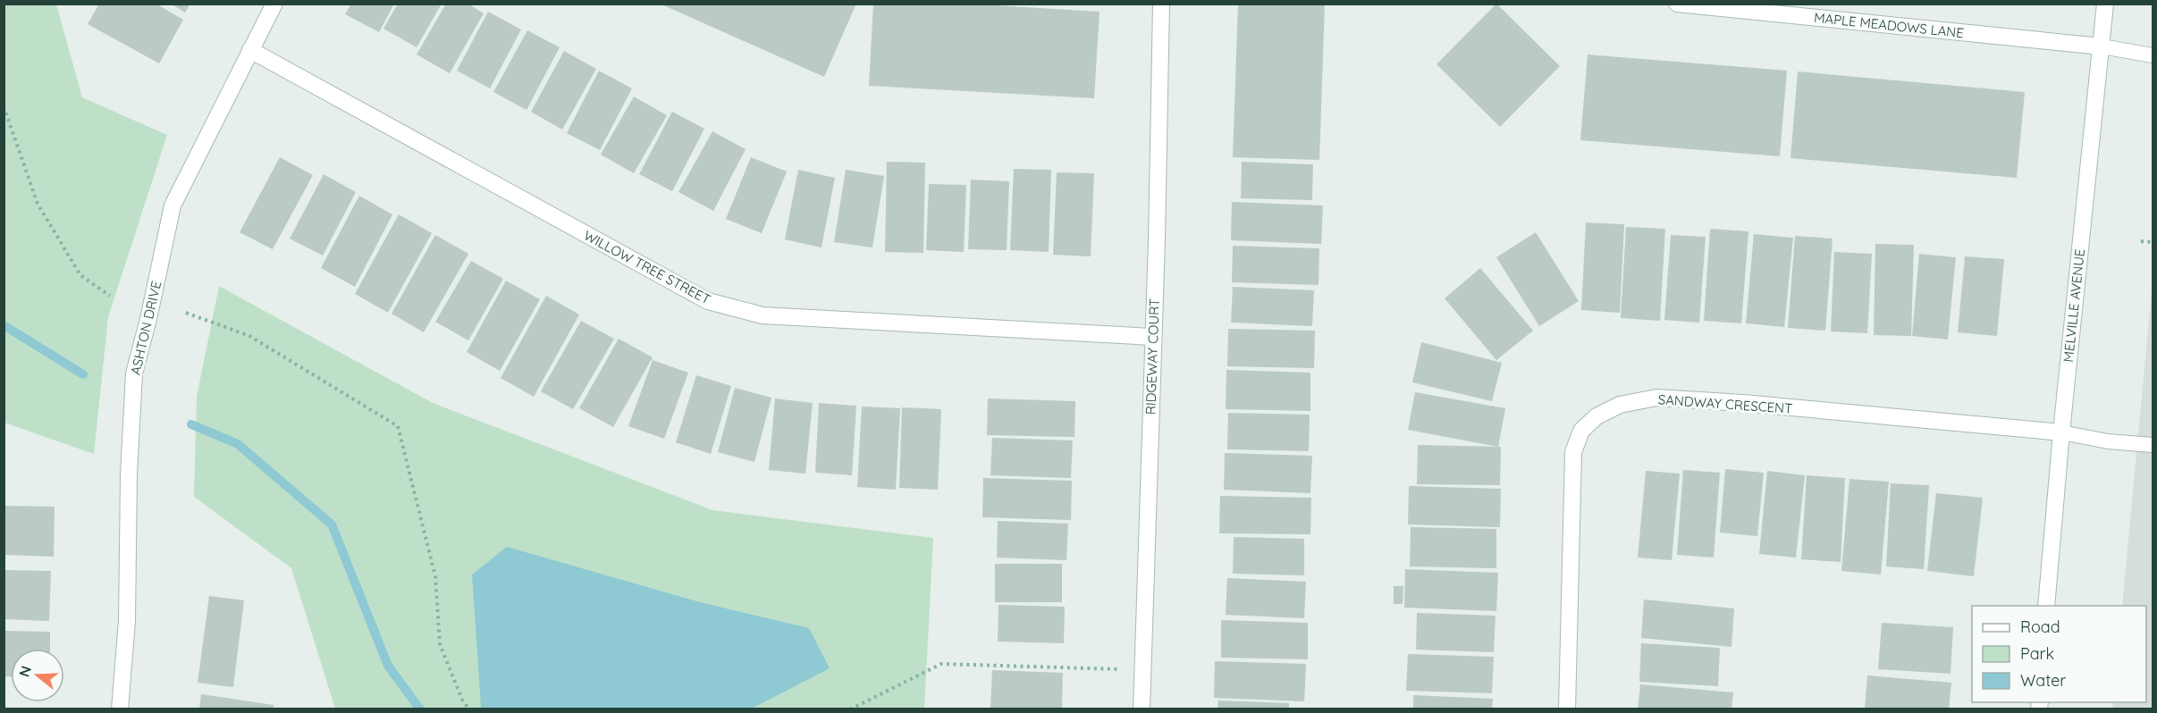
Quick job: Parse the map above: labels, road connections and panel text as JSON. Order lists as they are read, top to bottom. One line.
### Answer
{"streets":{"street":["MAPLE MEADOWS LANE","WILLOW TREE STREET","MELVILLE AVENUE","ASHTON DRIVE","RIDGEWAY COURT","SANDWAY CRESCENT"]},"crossings":[["MAPLE MEADOWS LANE","MELVILLE AVENUE"],["WILLOW TREE STREET","ASHTON DRIVE"],["WILLOW TREE STREET","RIDGEWAY COURT"],["MELVILLE AVENUE","SANDWAY CRESCENT"]],"legend":["Road","Park","Water"],"north":"left"}
